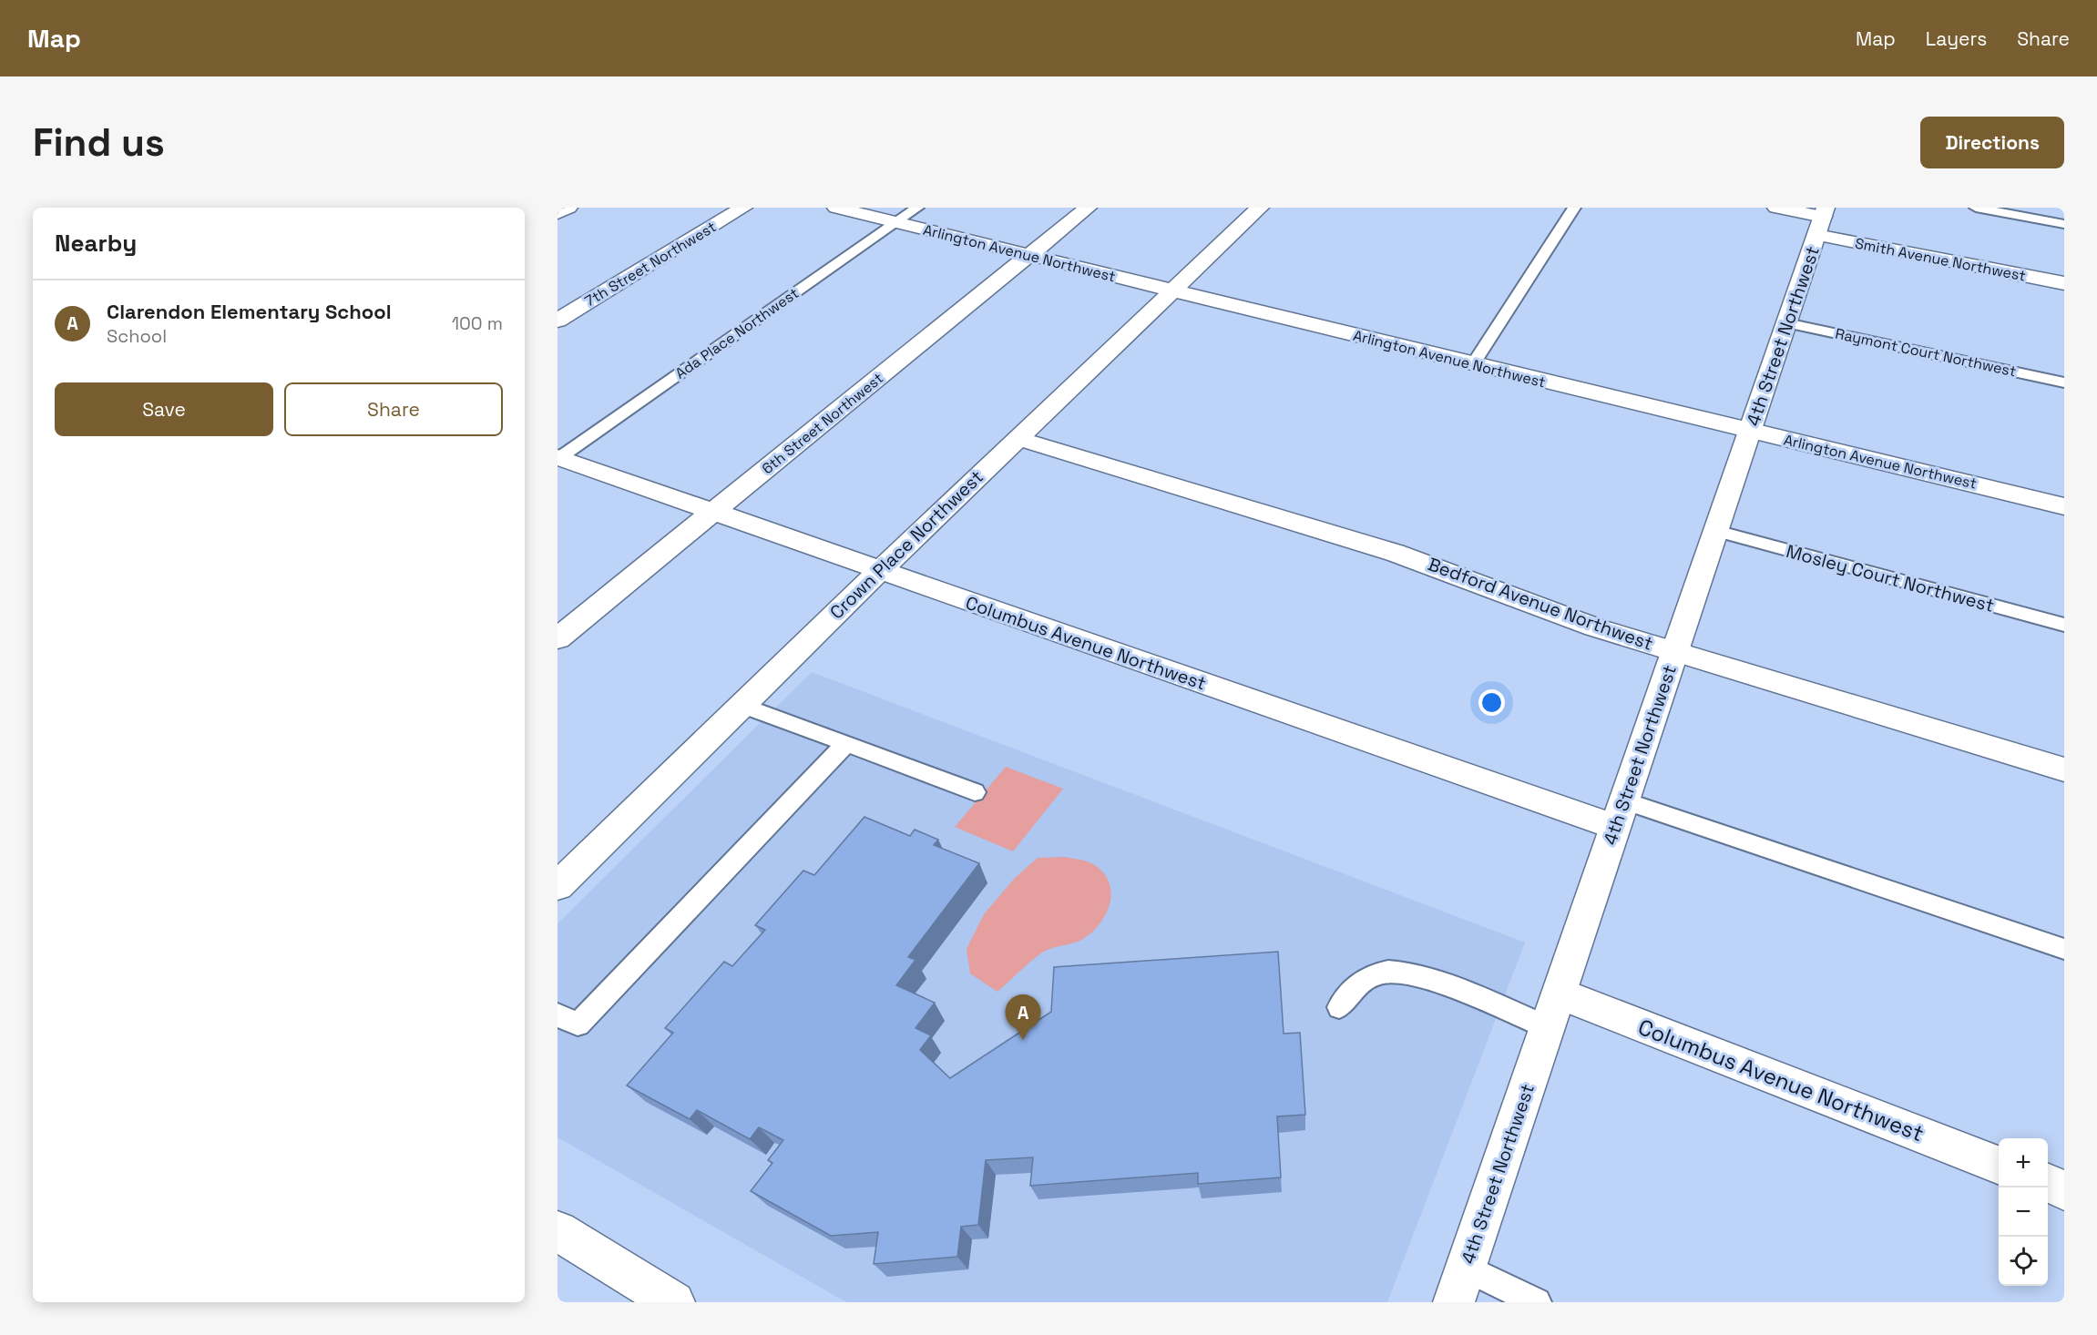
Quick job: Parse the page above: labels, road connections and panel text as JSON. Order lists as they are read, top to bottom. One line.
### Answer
{"streets":{"street":["Arlington Avenue Northwest","Smith Avenue Northwest","7th Street Northwest","4th Street Northwest","6th Street Northwest","Crown Place Northwest","Bedford Avenue Northwest","Columbus Avenue Northwest"],"lane":["Ada Place Northwest","Raymont Court Northwest","Mosley Court Northwest"]},"crossings":[["Arlington Avenue Northwest","Ada Place Northwest"],["Arlington Avenue Northwest","4th Street Northwest"],["Arlington Avenue Northwest","6th Street Northwest"],["Arlington Avenue Northwest","Crown Place Northwest"],["Smith Avenue Northwest","4th Street Northwest"],["Ada Place Northwest","Columbus Avenue Northwest"],["4th Street Northwest","Raymont Court Northwest"],["4th Street Northwest","Mosley Court Northwest"],["4th Street Northwest","Bedford Avenue Northwest"],["4th Street Northwest","Columbus Avenue Northwest"],["6th Street Northwest","Columbus Avenue Northwest"],["Crown Place Northwest","Bedford Avenue Northwest"],["Crown Place Northwest","Columbus Avenue Northwest"]],"page":{"header":"Map","nav":["Map","Layers","Share"],"buttons":["Directions",["Save","Share"]],"title":"Find us","heading":"Nearby","list":[{"mark":"A","name":"Clarendon Elementary School","note":"School","value":"100 m"}],"pins":"A","map_buttons":["+","−"]}}
